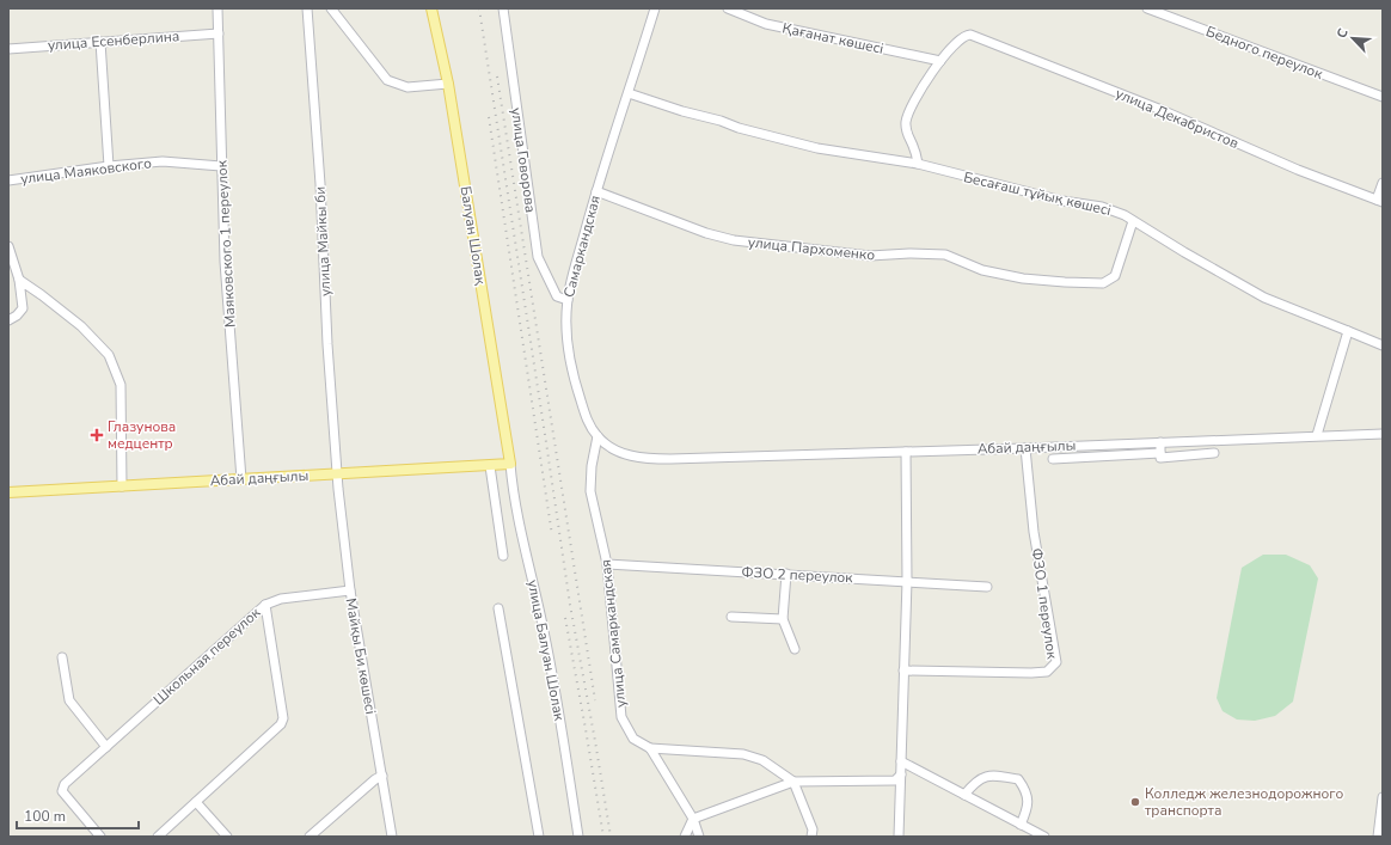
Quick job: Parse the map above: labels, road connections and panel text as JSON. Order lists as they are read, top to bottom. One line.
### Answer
{"streets":{"main road":["Балуан Шолақ","Абай даңғылы"],"street":["Қағанат көшесі","улица Есенберлина","Бедного переулок","улица Декабристов","улица Говорова","улица Маяковского","Бесағаш тұйық көшесі","улица Майкы би","Маяковского 1 переулок","Самаркандская","улица Пархоменко","ФЗО 2 переулок","ФЗО 1 переулок","улица Самаркандская","улица Балуан Шолак","Школьная переулок","Майқы Би көшесі"]},"crossings":[["Қағанат көшесі","улица Декабристов"],["улица Есенберлина","Маяковского 1 переулок"],["улица Говорова","Самаркандская"],["улица Маяковского","Маяковского 1 переулок"],["Бесағаш тұйық көшесі","Самаркандская"],["Бесағаш тұйық көшесі","улица Пархоменко"],["Балуан Шолақ","Абай даңғылы"],["Балуан Шолақ","улица Балуан Шолак"],["улица Майкы би","Абай даңғылы"],["улица Майкы би","Майқы Би көшесі"],["Маяковского 1 переулок","Абай даңғылы"],["Самаркандская","улица Пархоменко"],["Самаркандская","Абай даңғылы"],["Самаркандская","улица Самаркандская"],["Абай даңғылы","ФЗО 1 переулок"],["Абай даңғылы","улица Балуан Шолак"],["Абай даңғылы","Майқы Би көшесі"],["ФЗО 2 переулок","улица Самаркандская"],["Школьная переулок","Майқы Би көшесі"]],"places":{"health":["Глазунова медцентр"],"other":["Колледж железнодорожного транспорта"]},"scale_bar":"100 m","north":"top left"}
